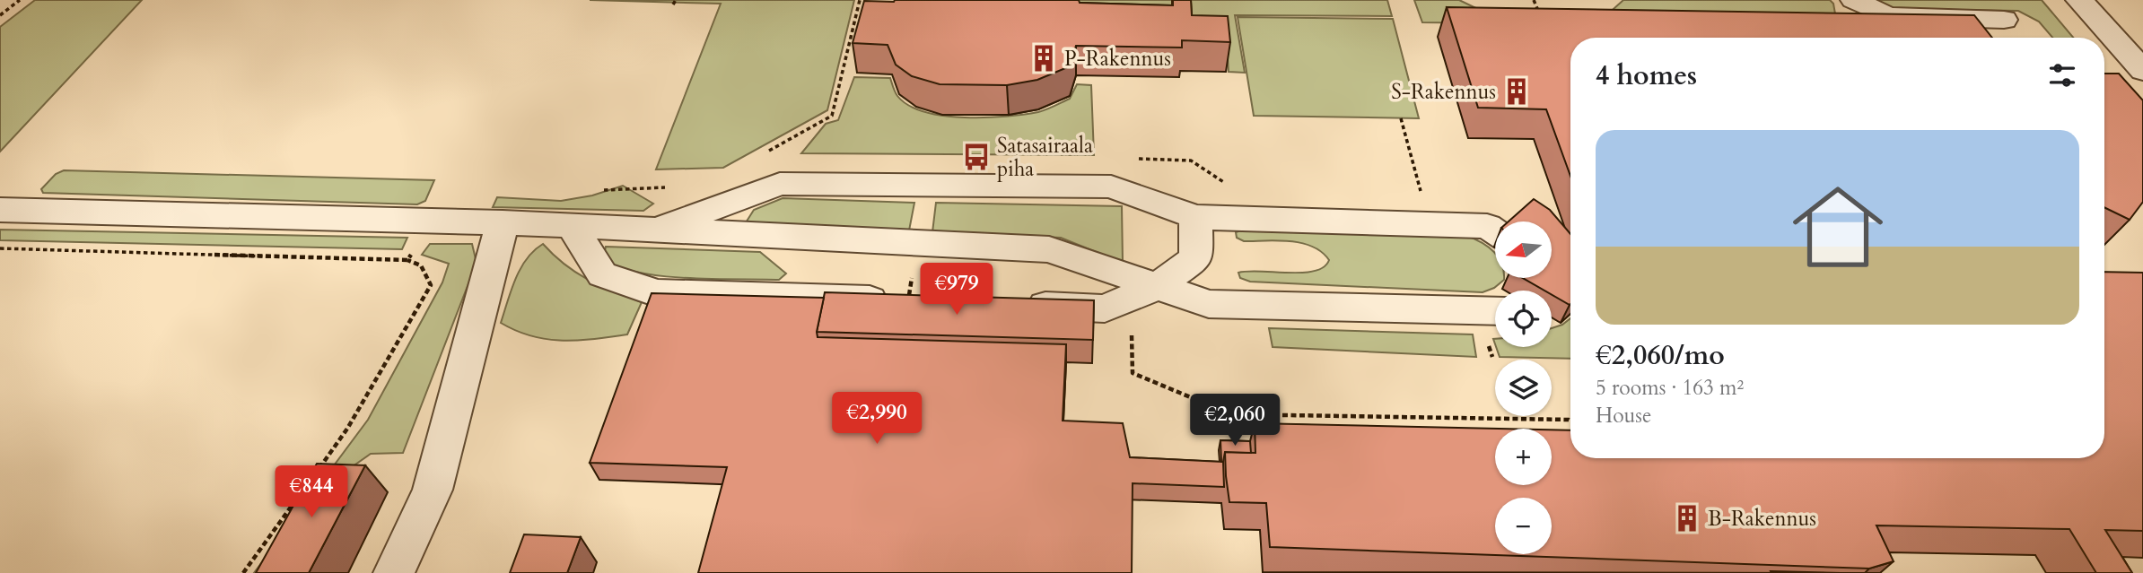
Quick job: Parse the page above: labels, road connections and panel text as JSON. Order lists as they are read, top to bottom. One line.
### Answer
{"places":{"building":["P-Rakennus","S-Rakennus","B-Rakennus"],"bus stop":["Satasairaala piha"]},"north":"left","page":{"heading":"4 homes","list":[{"name":"€2,060/mo","note":"5 rooms · 163 m² · House"}],"map_buttons":["+","−"],"price":["€979","€2,990","€2,060","€844"]}}
